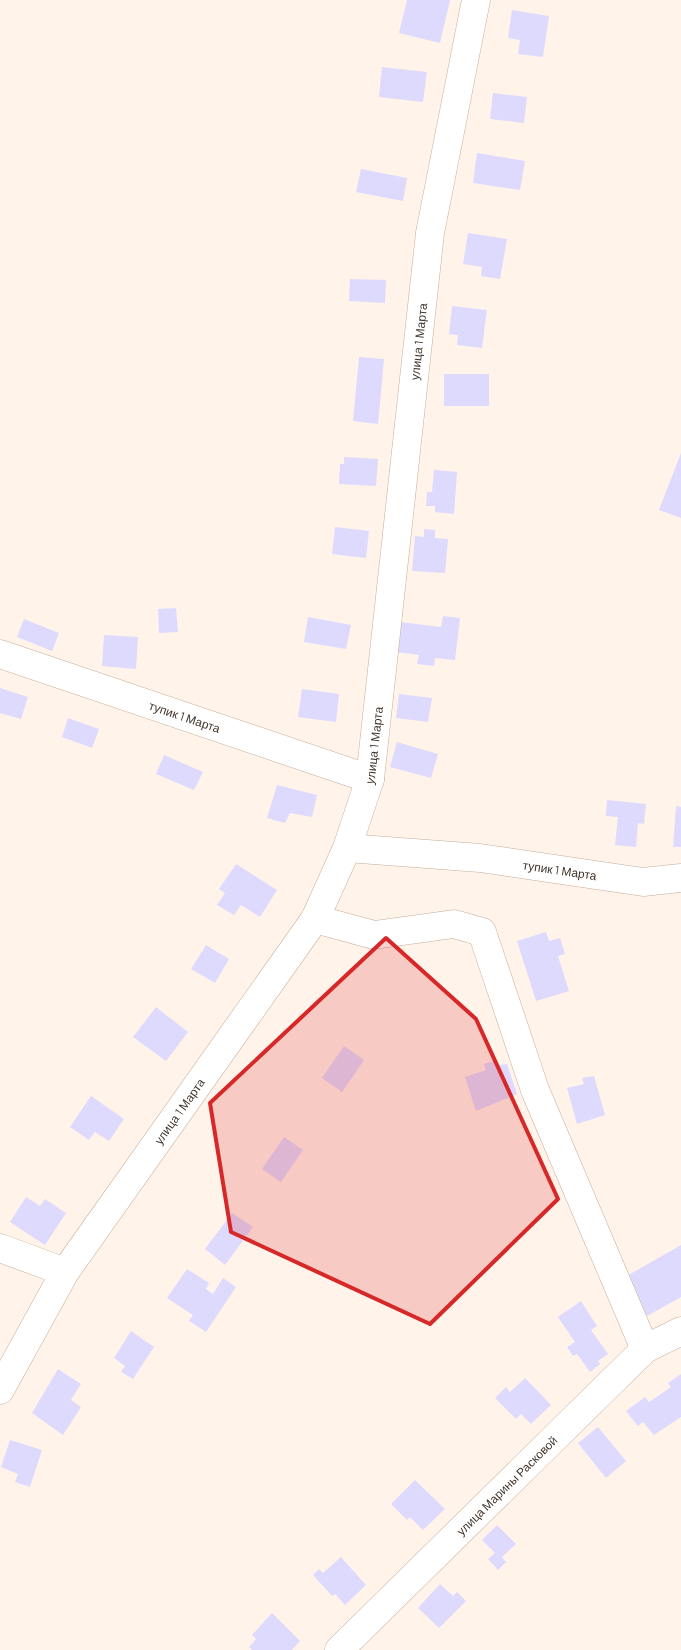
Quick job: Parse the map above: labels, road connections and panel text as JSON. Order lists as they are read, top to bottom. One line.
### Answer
{"streets":{"street":["улица 1 Марта","тупик 1 Марта","улица Марины Расковой"]},"crossings":[["улица 1 Марта","тупик 1 Марта"]]}
